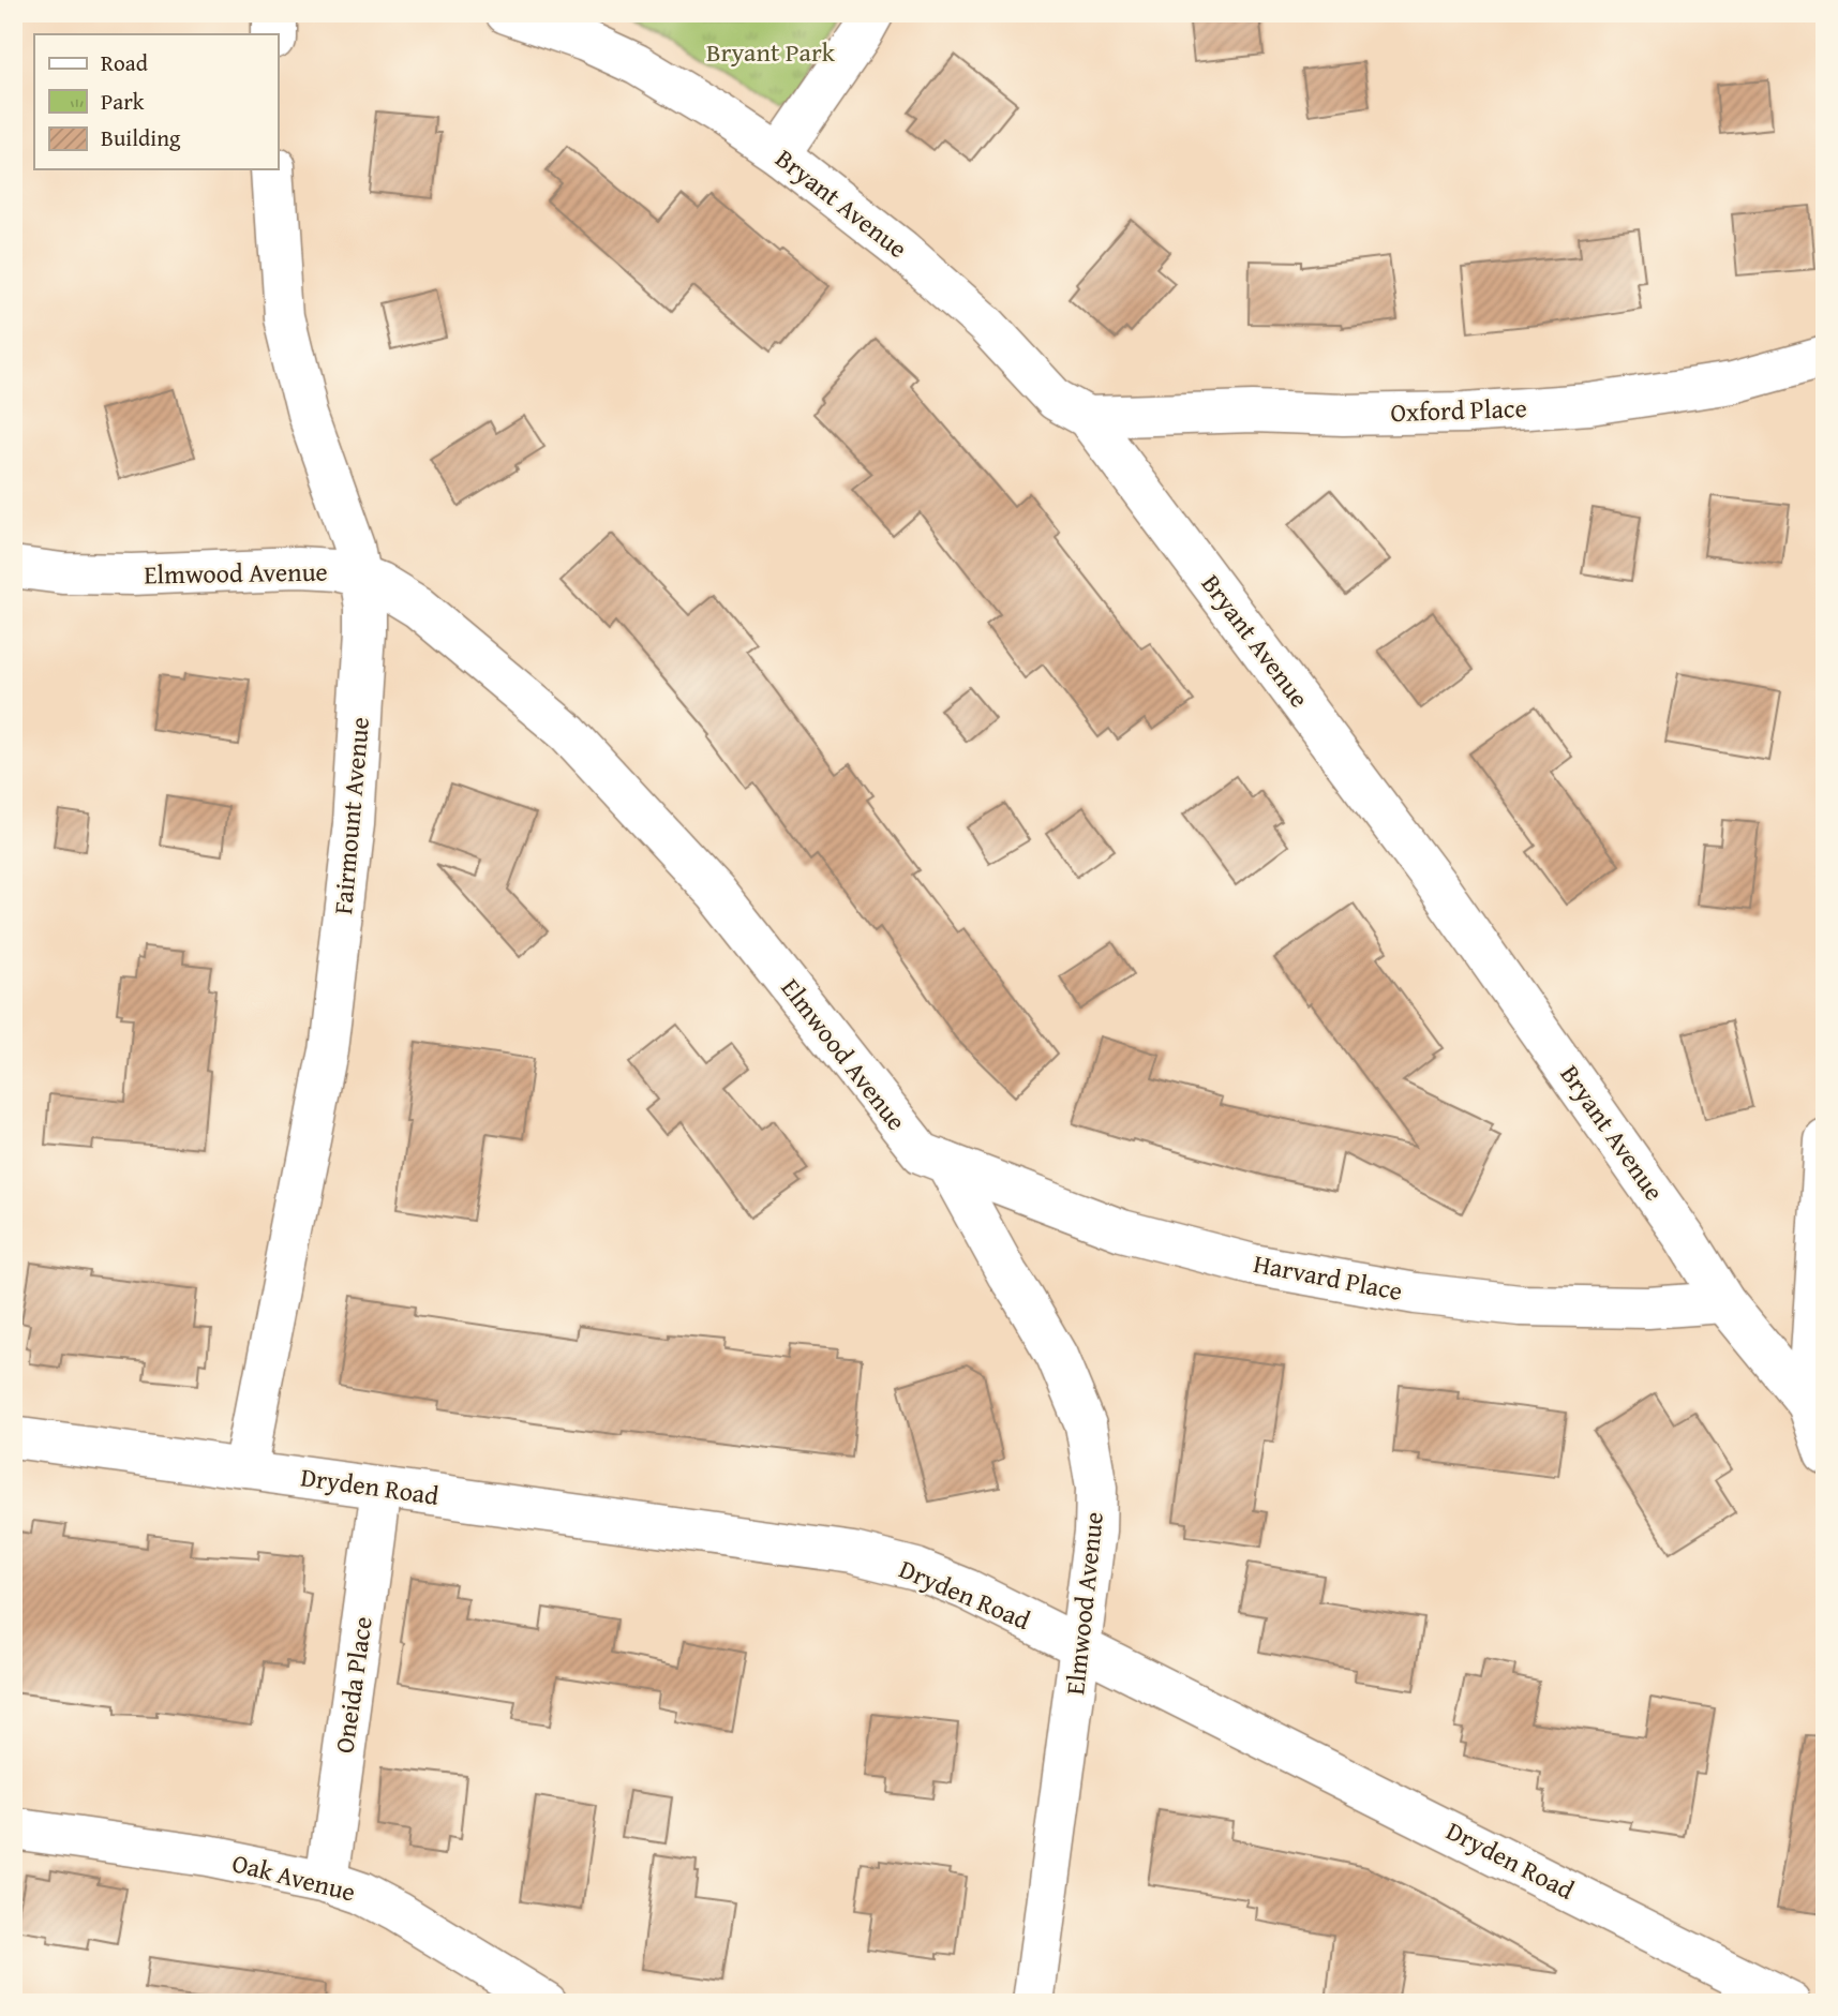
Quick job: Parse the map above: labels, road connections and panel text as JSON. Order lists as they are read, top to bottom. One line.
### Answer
{"streets":{"street":["Bryant Avenue","Oxford Place","Elmwood Avenue","Fairmount Avenue","Harvard Place","Dryden Road","Oneida Place","Oak Avenue"]},"crossings":[["Bryant Avenue","Oxford Place"],["Bryant Avenue","Harvard Place"],["Elmwood Avenue","Fairmount Avenue"],["Elmwood Avenue","Harvard Place"],["Elmwood Avenue","Dryden Road"],["Fairmount Avenue","Dryden Road"],["Dryden Road","Oneida Place"],["Oneida Place","Oak Avenue"]],"parks":["Bryant Park"],"legend":["Road","Park","Building"]}
